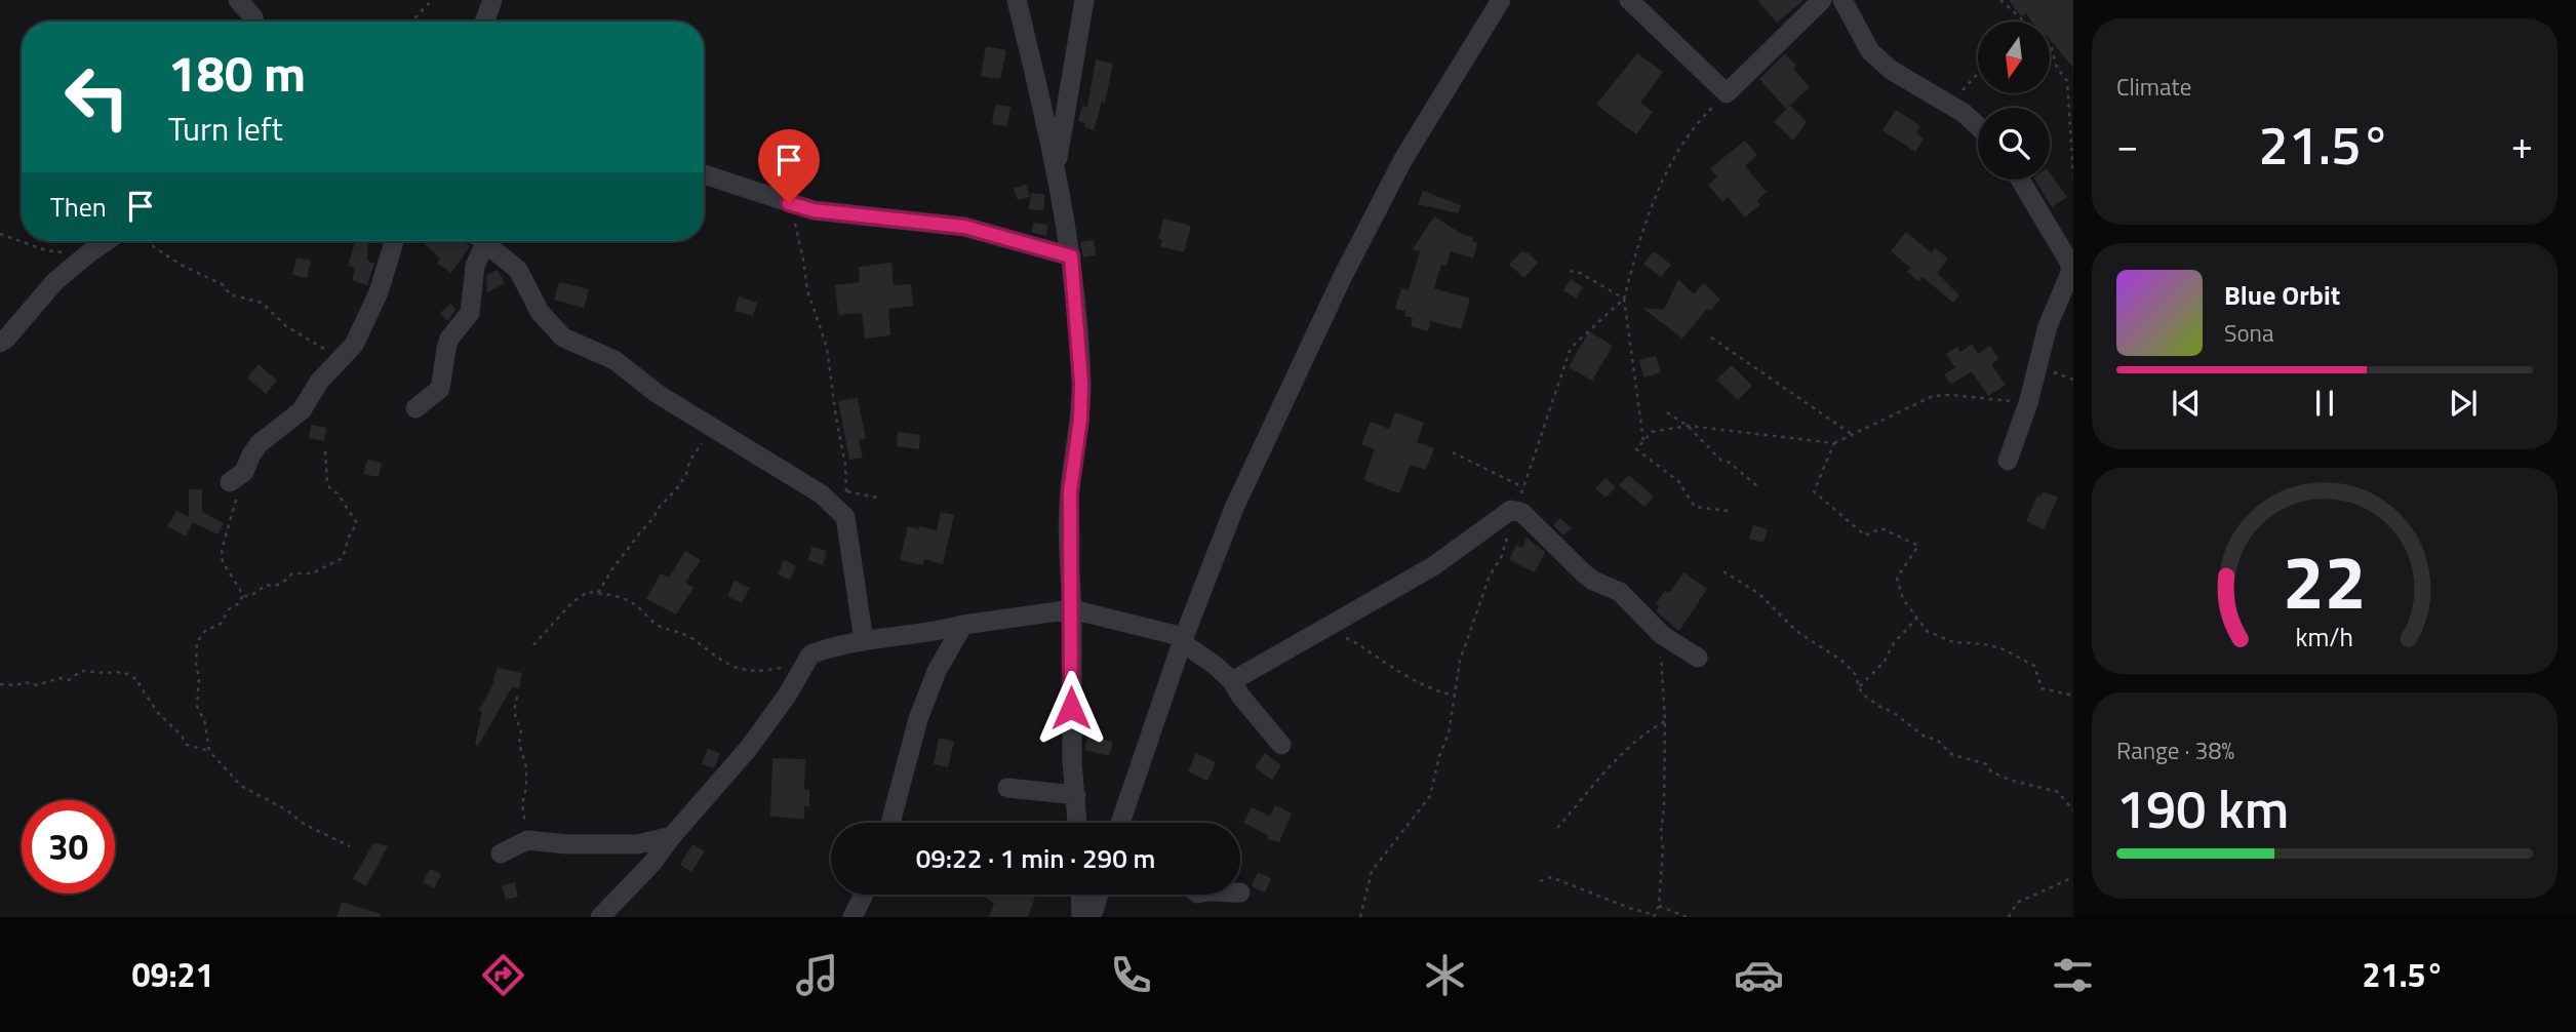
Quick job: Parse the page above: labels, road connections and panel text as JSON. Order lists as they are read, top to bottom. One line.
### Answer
{"north":"bottom","page":{"tile":["Climate",["Range · 38%","190 km"]],"turn":["180 m","Turn left"],"heat":["−","21.5°","+"],"then":"Then","song":["Blue Orbit","Sona"],"limit":"30","trip":"09:22 · 1 min · 290 m","tabs":["09:21","21.5°"],"gauge":["22","km/h"]}}
